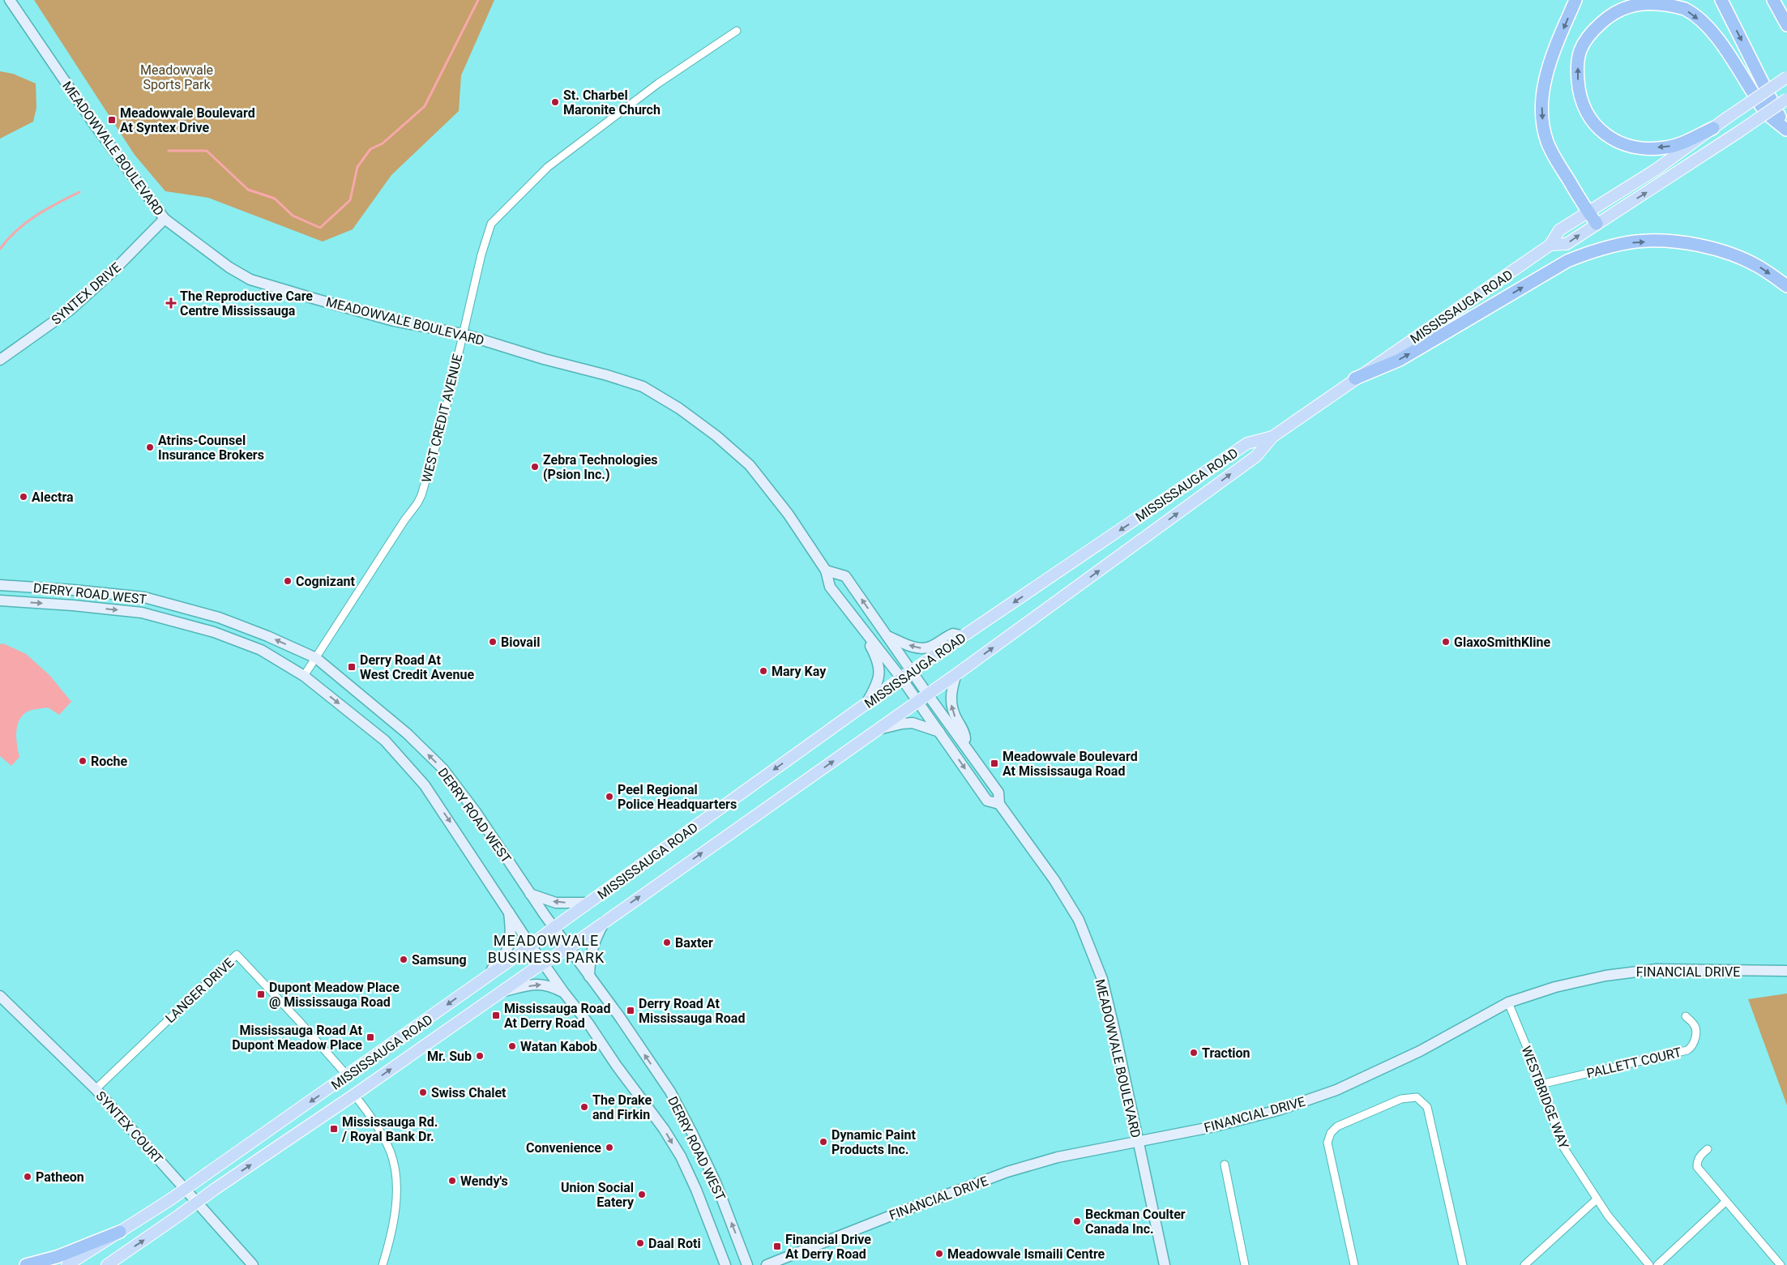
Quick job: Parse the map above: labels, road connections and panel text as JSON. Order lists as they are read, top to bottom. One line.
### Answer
{"streets":{"main road":["MEADOWVALE BOULEVARD","SYNTEX DRIVE","MISSISSAUGA ROAD","DERRY ROAD WEST","FINANCIAL DRIVE","SYNTEX COURT"],"street":["WEST CREDIT AVENUE","LANGER DRIVE","PALLETT COURT","WESTBRIDGE WAY"]},"crossings":[["MEADOWVALE BOULEVARD","SYNTEX DRIVE"],["MEADOWVALE BOULEVARD","MISSISSAUGA ROAD"],["MEADOWVALE BOULEVARD","WEST CREDIT AVENUE"],["MEADOWVALE BOULEVARD","FINANCIAL DRIVE"],["MISSISSAUGA ROAD","DERRY ROAD WEST"],["MISSISSAUGA ROAD","LANGER DRIVE"],["WEST CREDIT AVENUE","DERRY ROAD WEST"],["FINANCIAL DRIVE","WESTBRIDGE WAY"],["LANGER DRIVE","SYNTEX COURT"],["PALLETT COURT","WESTBRIDGE WAY"]],"districts":["MEADOWVALE BUSINESS PARK"],"parks":["Meadowvale Sports Park"],"places":{"other":["St. Charbel Maronite Church","Atrins-Counsel Insurance Brokers","Zebra Technologies (Psion Inc.)","Alectra","Cognizant","Biovail","GlaxoSmithKline","Mary Kay","Roche","Peel Regional Police Headquarters","Baxter","Samsung","Watan Kabob","Traction","Mr. Sub","Swiss Chalet","The Drake and Firkin","Dynamic Paint Products Inc.","Convenience","Patheon","Wendy's","Union Social Eatery","Beckman Coulter Canada Inc.","Daal Roti","Meadowvale Ismaili Centre"],"transit":["Meadowvale Boulevard At Syntex Drive","Derry Road At West Credit Avenue","Meadowvale Boulevard At Mississauga Road","Dupont Meadow Place @ Mississauga Road","Derry Road At Mississauga Road","Mississauga Road At Derry Road","Mississauga Road At Dupont Meadow Place","Mississauga Rd. / Royal Bank Dr.","Financial Drive At Derry Road"],"health":["The Reproductive Care Centre Mississauga"]}}
